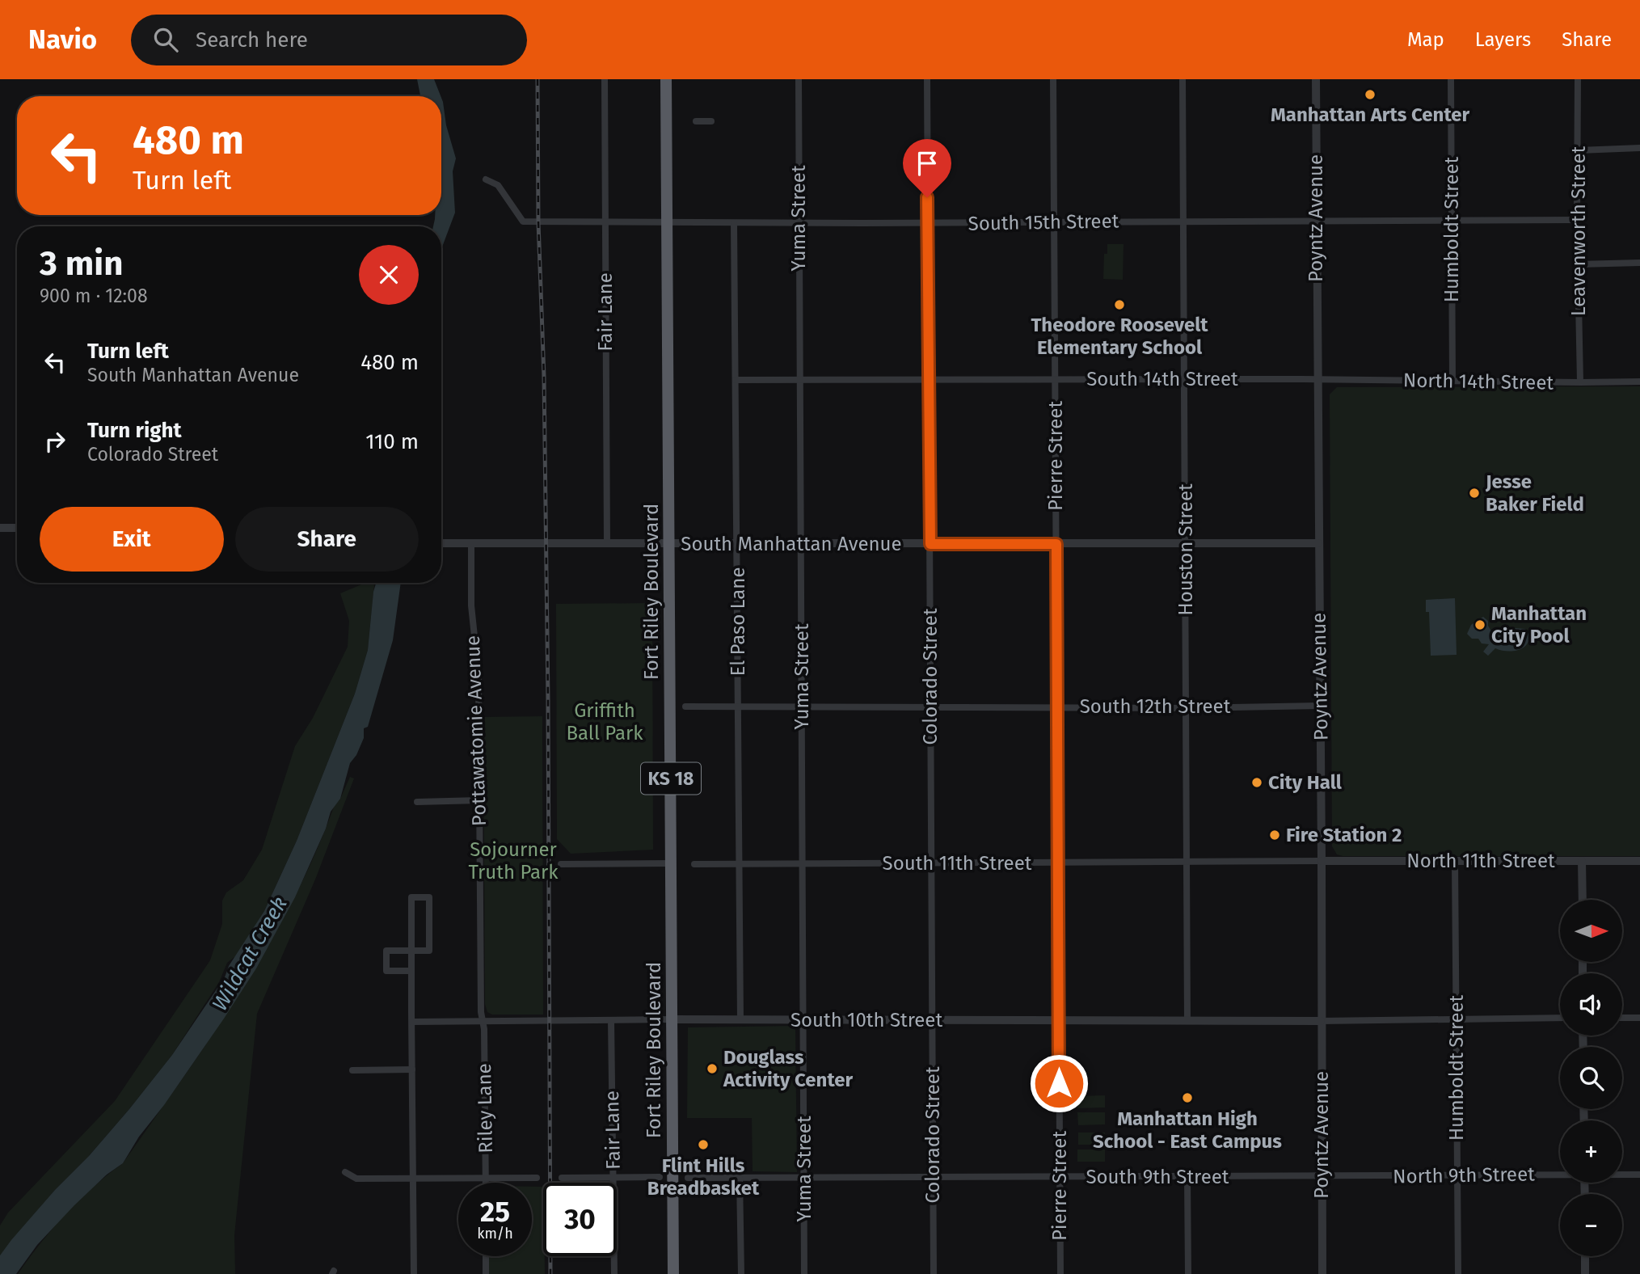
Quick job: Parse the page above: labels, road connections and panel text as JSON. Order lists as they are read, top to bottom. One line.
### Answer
{"streets":{"highway":["Fort Riley Boulevard","KS 18"],"street":["Yuma Street","Poyntz Avenue","South 15th Street","Humboldt Street","Leavenworth Street","Fair Lane","South 14th Street","North 14th Street","Pierre Street","South Manhattan Avenue","Houston Street","El Paso Lane","Colorado Street","South 12th Street","Pottawatomie Avenue","North 11th Street","South 11th Street","South 10th Street","Riley Lane","North 9th Street","South 9th Street"]},"crossings":[["Yuma Street","South 15th Street"],["Yuma Street","South 14th Street"],["Yuma Street","South Manhattan Avenue"],["Yuma Street","South 12th Street"],["Yuma Street","South 11th Street"],["Yuma Street","South 10th Street"],["Yuma Street","South 9th Street"],["Poyntz Avenue","South 15th Street"],["Poyntz Avenue","South 14th Street"],["Poyntz Avenue","North 14th Street"],["Poyntz Avenue","South Manhattan Avenue"],["Poyntz Avenue","South 12th Street"],["Poyntz Avenue","North 11th Street"],["Poyntz Avenue","South 11th Street"],["Poyntz Avenue","South 10th Street"],["Poyntz Avenue","North 9th Street"],["Poyntz Avenue","South 9th Street"],["South 15th Street","Humboldt Street"],["South 15th Street","Leavenworth Street"],["South 15th Street","Fair Lane"],["South 15th Street","Pierre Street"],["South 15th Street","Houston Street"],["South 15th Street","Fort Riley Boulevard"],["South 15th Street","El Paso Lane"],["South 15th Street","Colorado Street"],["Humboldt Street","North 14th Street"],["Humboldt Street","North 11th Street"],["Humboldt Street","North 9th Street"],["Leavenworth Street","North 14th Street"],["Fair Lane","South Manhattan Avenue"],["Fair Lane","South 10th Street"],["South 14th Street","North 14th Street"],["South 14th Street","Pierre Street"],["South 14th Street","Houston Street"],["South 14th Street","El Paso Lane"],["South 14th Street","Colorado Street"],["Pierre Street","South Manhattan Avenue"],["Pierre Street","South 12th Street"],["Pierre Street","South 11th Street"],["Pierre Street","South 10th Street"],["Pierre Street","South 9th Street"],["South Manhattan Avenue","Houston Street"],["South Manhattan Avenue","Fort Riley Boulevard"],["South Manhattan Avenue","El Paso Lane"],["South Manhattan Avenue","Colorado Street"],["South Manhattan Avenue","Pottawatomie Avenue"],["Houston Street","South 12th Street"],["Houston Street","South 11th Street"],["Houston Street","South 10th Street"],["Fort Riley Boulevard","South 10th Street"],["El Paso Lane","South 12th Street"],["El Paso Lane","South 11th Street"],["El Paso Lane","South 10th Street"],["Colorado Street","South 12th Street"],["Colorado Street","South 11th Street"],["Colorado Street","South 10th Street"],["Colorado Street","South 9th Street"],["Pottawatomie Avenue","South 10th Street"],["Pottawatomie Avenue","Riley Lane"],["North 11th Street","South 11th Street"],["South 10th Street","Riley Lane"],["North 9th Street","South 9th Street"]],"water":["Wildcat Creek"],"parks":["Griffith Ball Park","Sojourner Truth Park"],"places":["Manhattan Arts Center","Theodore Roosevelt Elementary School","Jesse Baker Field","Manhattan City Pool","City Hall","Fire Station 2","Douglass Activity Center","Manhattan High School - East Campus","Flint Hills Breadbasket"],"north":"right","page":{"header":"Navio","search":"Search here","nav":["Map","Layers","Share"],"turn":["480 m","Turn left"],"heading":["3 min","900 m · 12:08"],"list":[{"name":"Turn left","note":"South Manhattan Avenue","value":"480 m"},{"name":"Turn right","note":"Colorado Street","value":"110 m"}],"buttons":["Exit","Share"],"map_buttons":["+","−"],"speed":"25 km/h","limit":"30"}}
